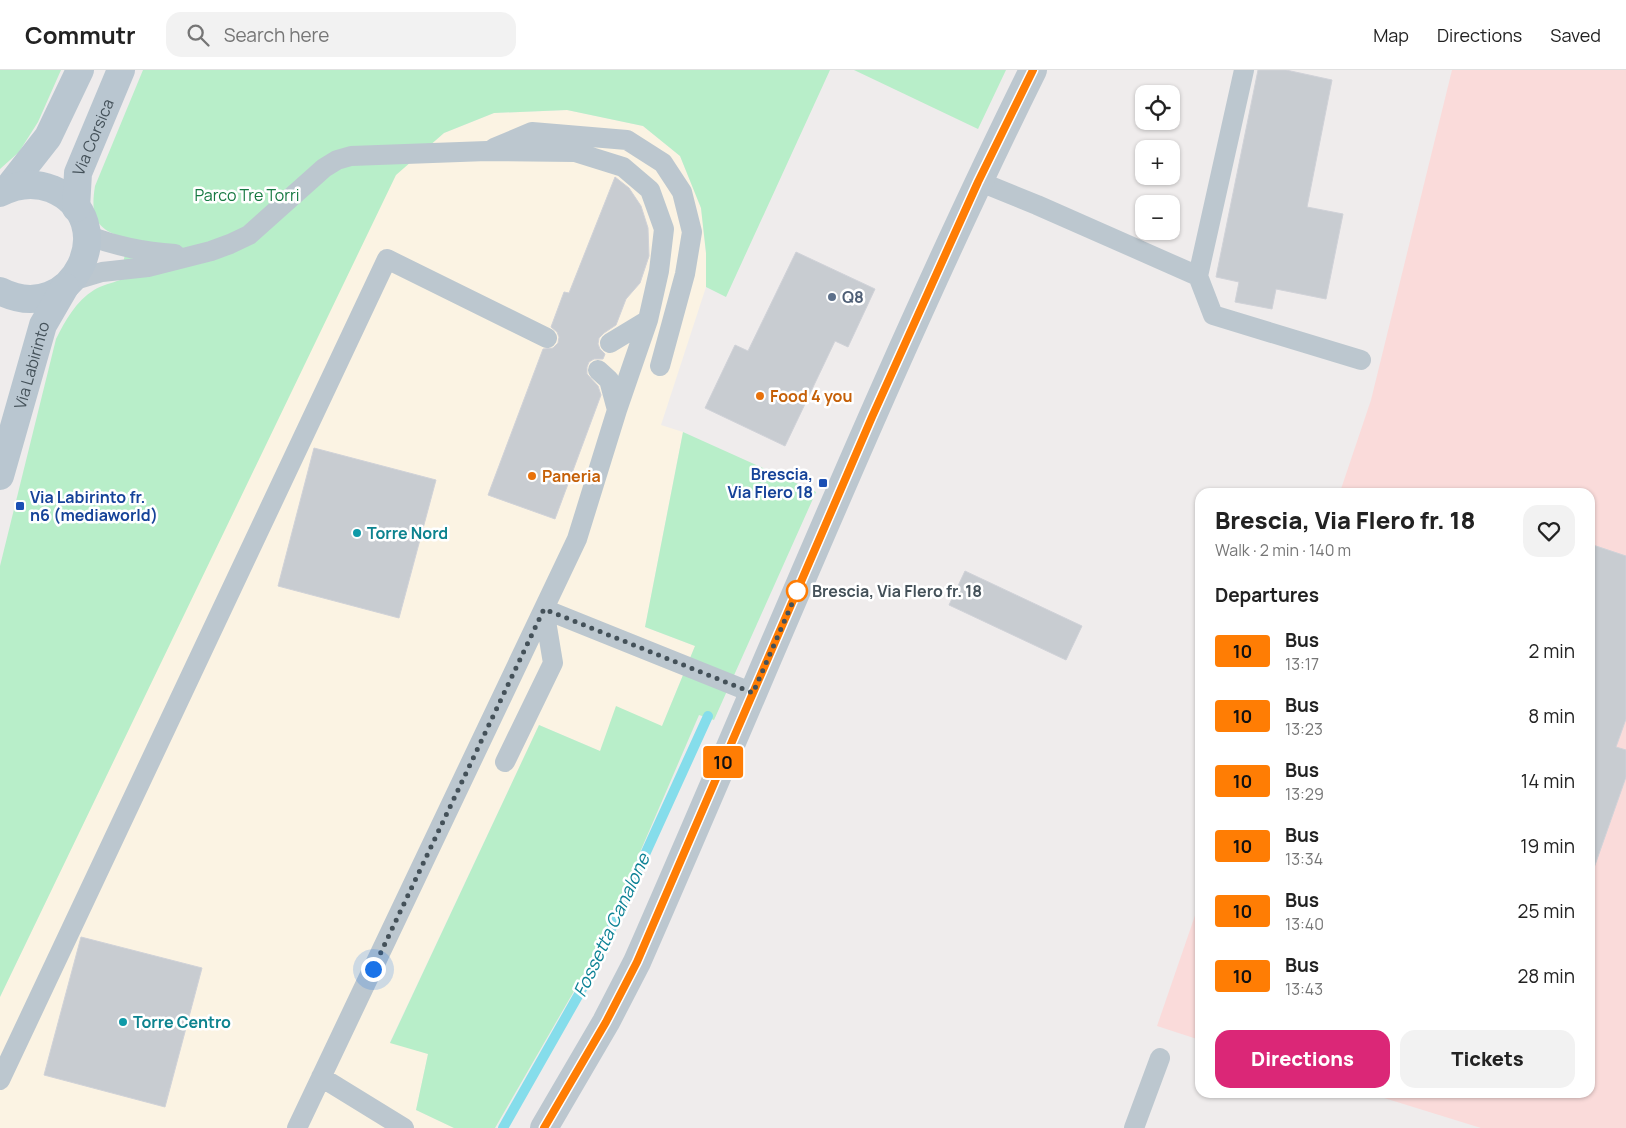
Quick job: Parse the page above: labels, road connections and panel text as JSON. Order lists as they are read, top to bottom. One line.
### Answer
{"streets":{"main road":["Via Corsica","Via Labirinto"]},"crossings":[["Via Corsica","Via Labirinto"]],"water":["Fossetta Canalone"],"parks":["Parco Tre Torri"],"places":{"other":["Q8","Food 4 you","Paneria","Torre Nord","Brescia, Via Flero fr. 18","Torre Centro"],"transit":["Brescia, Via Flero 18","Via Labirinto fr. n6 (mediaworld)"]},"lines":["bus line 10"],"page":{"header":"Commutr","search":"Search here","nav":["Map","Directions","Saved"],"on_map":"10","map_buttons":["+","−"],"heading":[["Brescia, Via Flero fr. 18","Walk · 2 min · 140 m"],"Departures"],"list":[{"mark":"10","name":"Bus","note":"13:17","value":"2 min"},{"mark":"10","name":"Bus","note":"13:23","value":"8 min"},{"mark":"10","name":"Bus","note":"13:29","value":"14 min"},{"mark":"10","name":"Bus","note":"13:34","value":"19 min"},{"mark":"10","name":"Bus","note":"13:40","value":"25 min"},{"mark":"10","name":"Bus","note":"13:43","value":"28 min"}],"buttons":["Directions","Tickets"]}}
